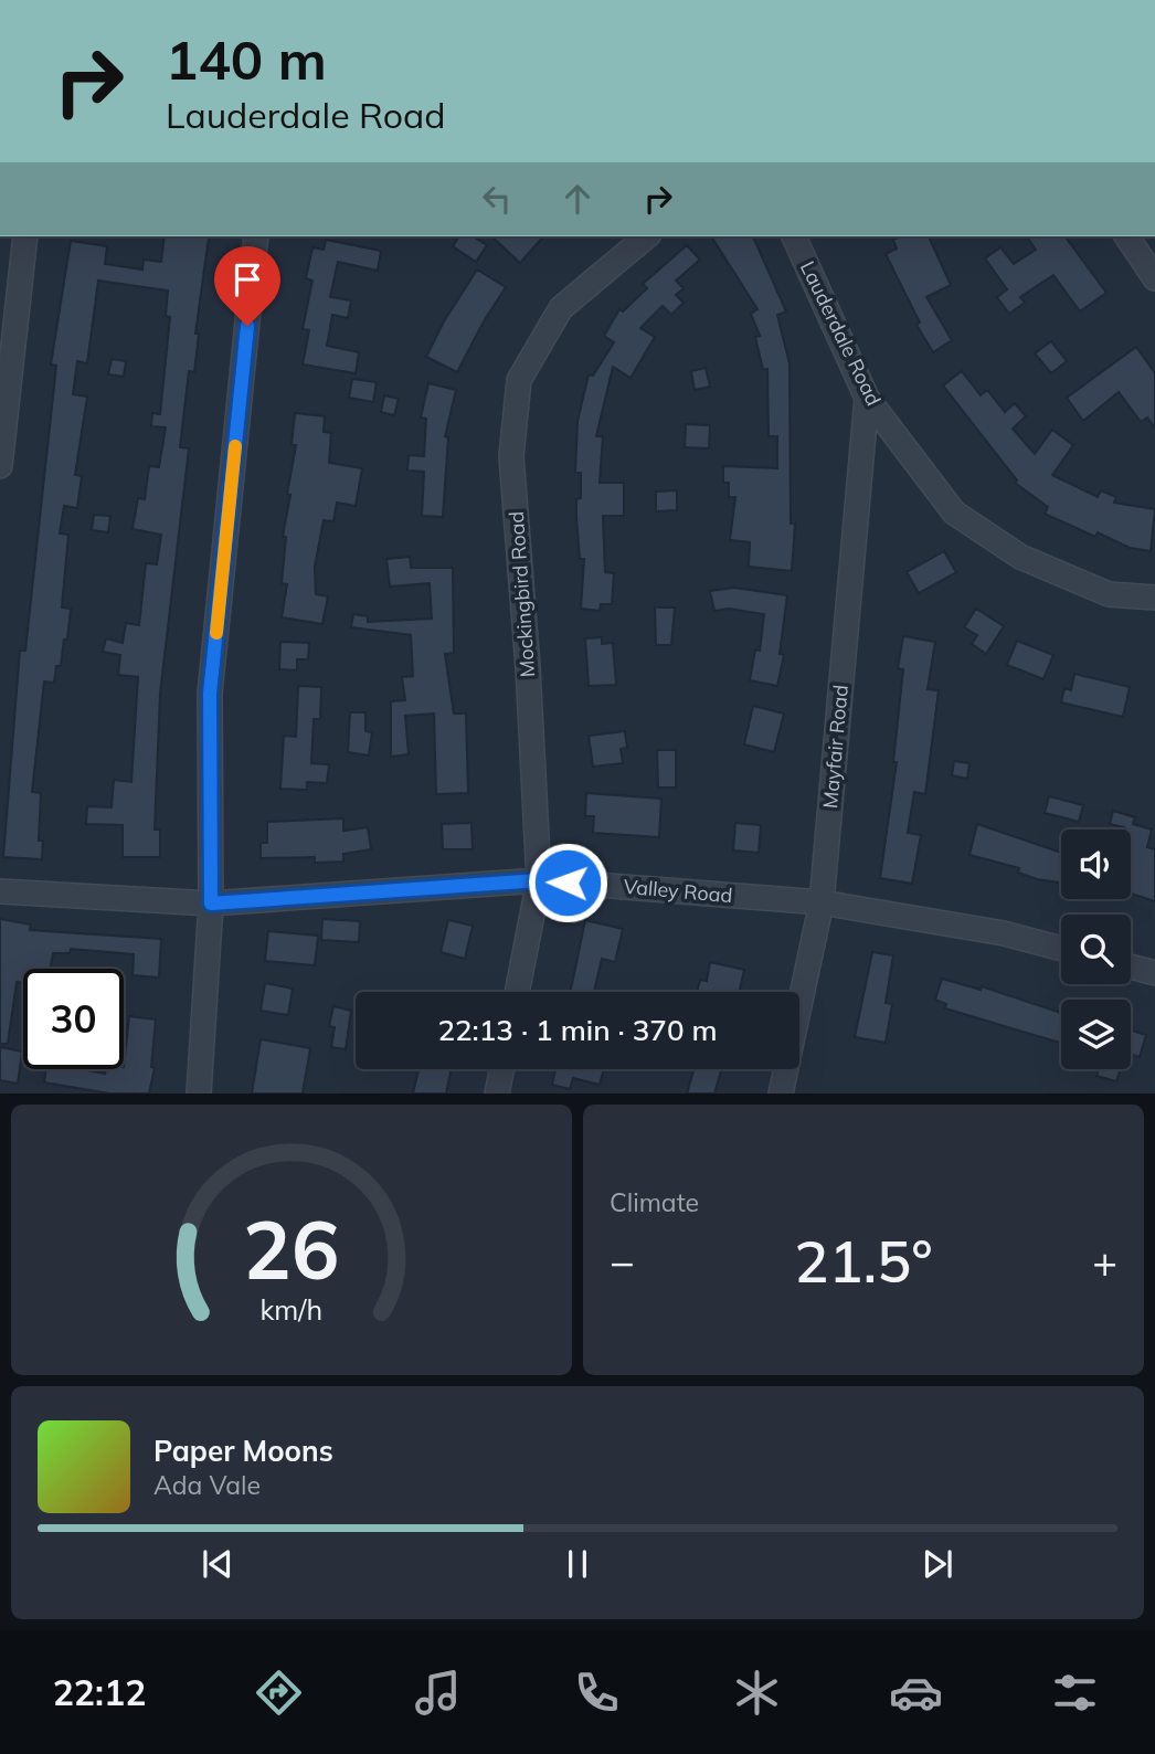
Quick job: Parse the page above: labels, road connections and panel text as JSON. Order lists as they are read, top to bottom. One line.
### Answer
{"streets":{"street":["Lauderdale Road","Mockingbird Road","Mayfair Road","Valley Road"]},"crossings":[["Lauderdale Road","Mayfair Road"],["Mockingbird Road","Valley Road"],["Mayfair Road","Valley Road"]],"page":{"turn":["140 m","Lauderdale Road"],"limit":"30","trip":"22:13 · 1 min · 370 m","tile":"Climate","heat":["−","21.5°","+"],"song":["Paper Moons","Ada Vale"],"tabs":"22:12","gauge":["26","km/h"]}}
